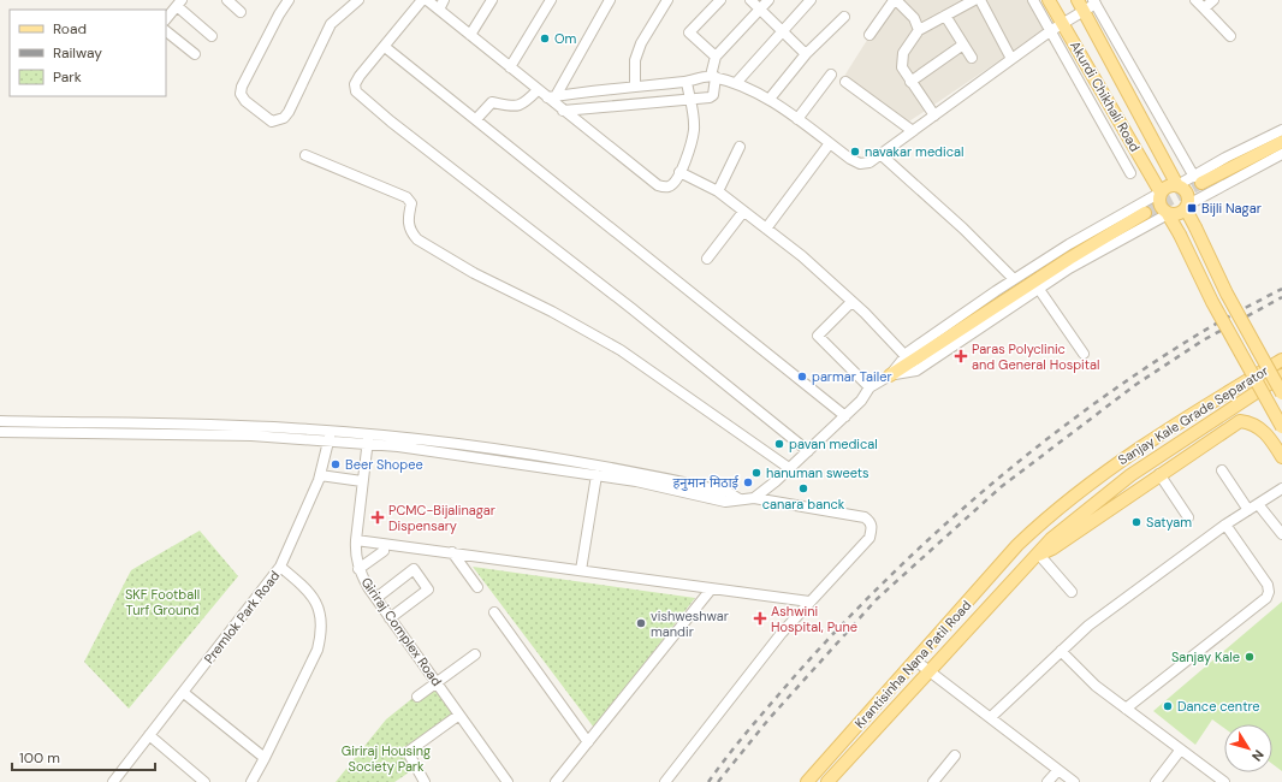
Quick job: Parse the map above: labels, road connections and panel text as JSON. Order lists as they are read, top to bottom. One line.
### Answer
{"streets":{"main road":["Akurdi Chikhali Road","Sanjay Kale Grade Separator","Krantisinha Nana Patil Road"],"street":["Premlok Park Road","Giriraj Complex Road"]},"crossings":[["Sanjay Kale Grade Separator","Krantisinha Nana Patil Road"]],"parks":["SKF Football Turf Ground","Giriraj Housing Society Park"],"places":{"other":["Om","navakar medical","parmar Tailer","pavan medical","Beer Shopee","hanuman sweets","हनुमान मिठाई","canara banck","Satyam","vishweshwar mandir","Sanjay Kale","Dance centre"],"transit":["Bijli Nagar"],"health":["Paras Polyclinic and General Hospital","PCMC-Bijalinagar Dispensary","Ashwini Hospital, Pune"]},"legend":["Road","Railway","Park"],"scale_bar":"100 m","north":"bottom right"}
